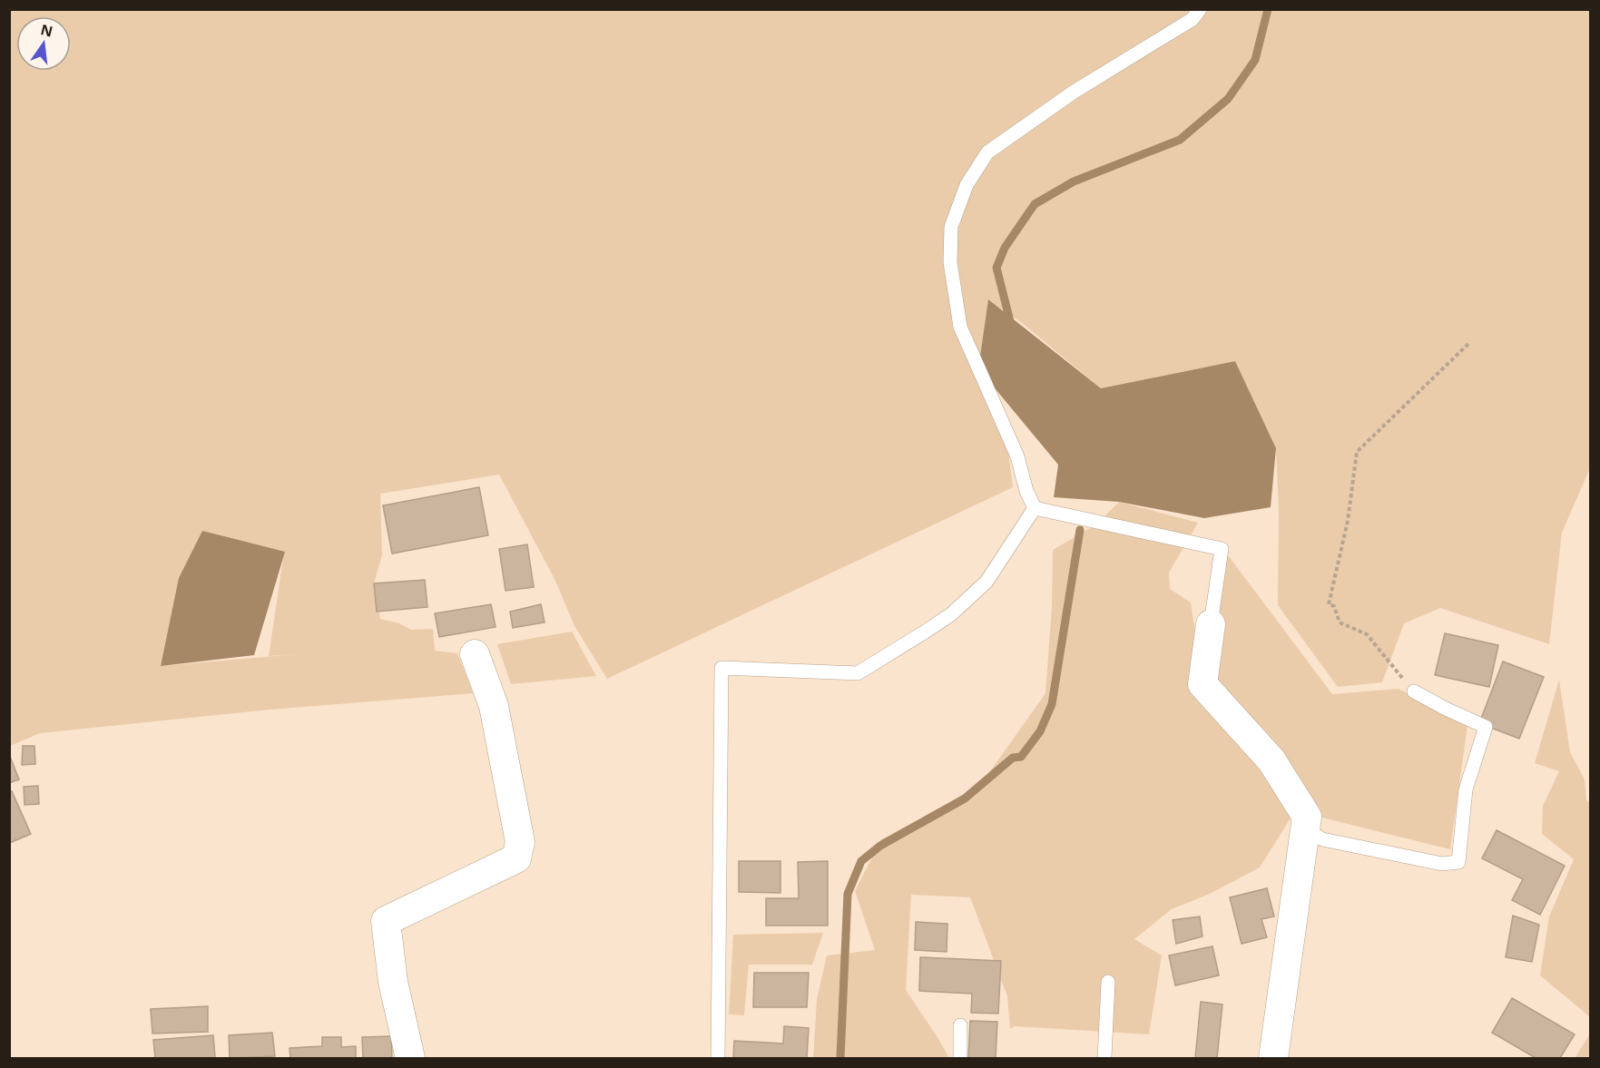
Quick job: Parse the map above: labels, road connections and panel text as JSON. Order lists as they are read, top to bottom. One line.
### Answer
{"north":"top"}
